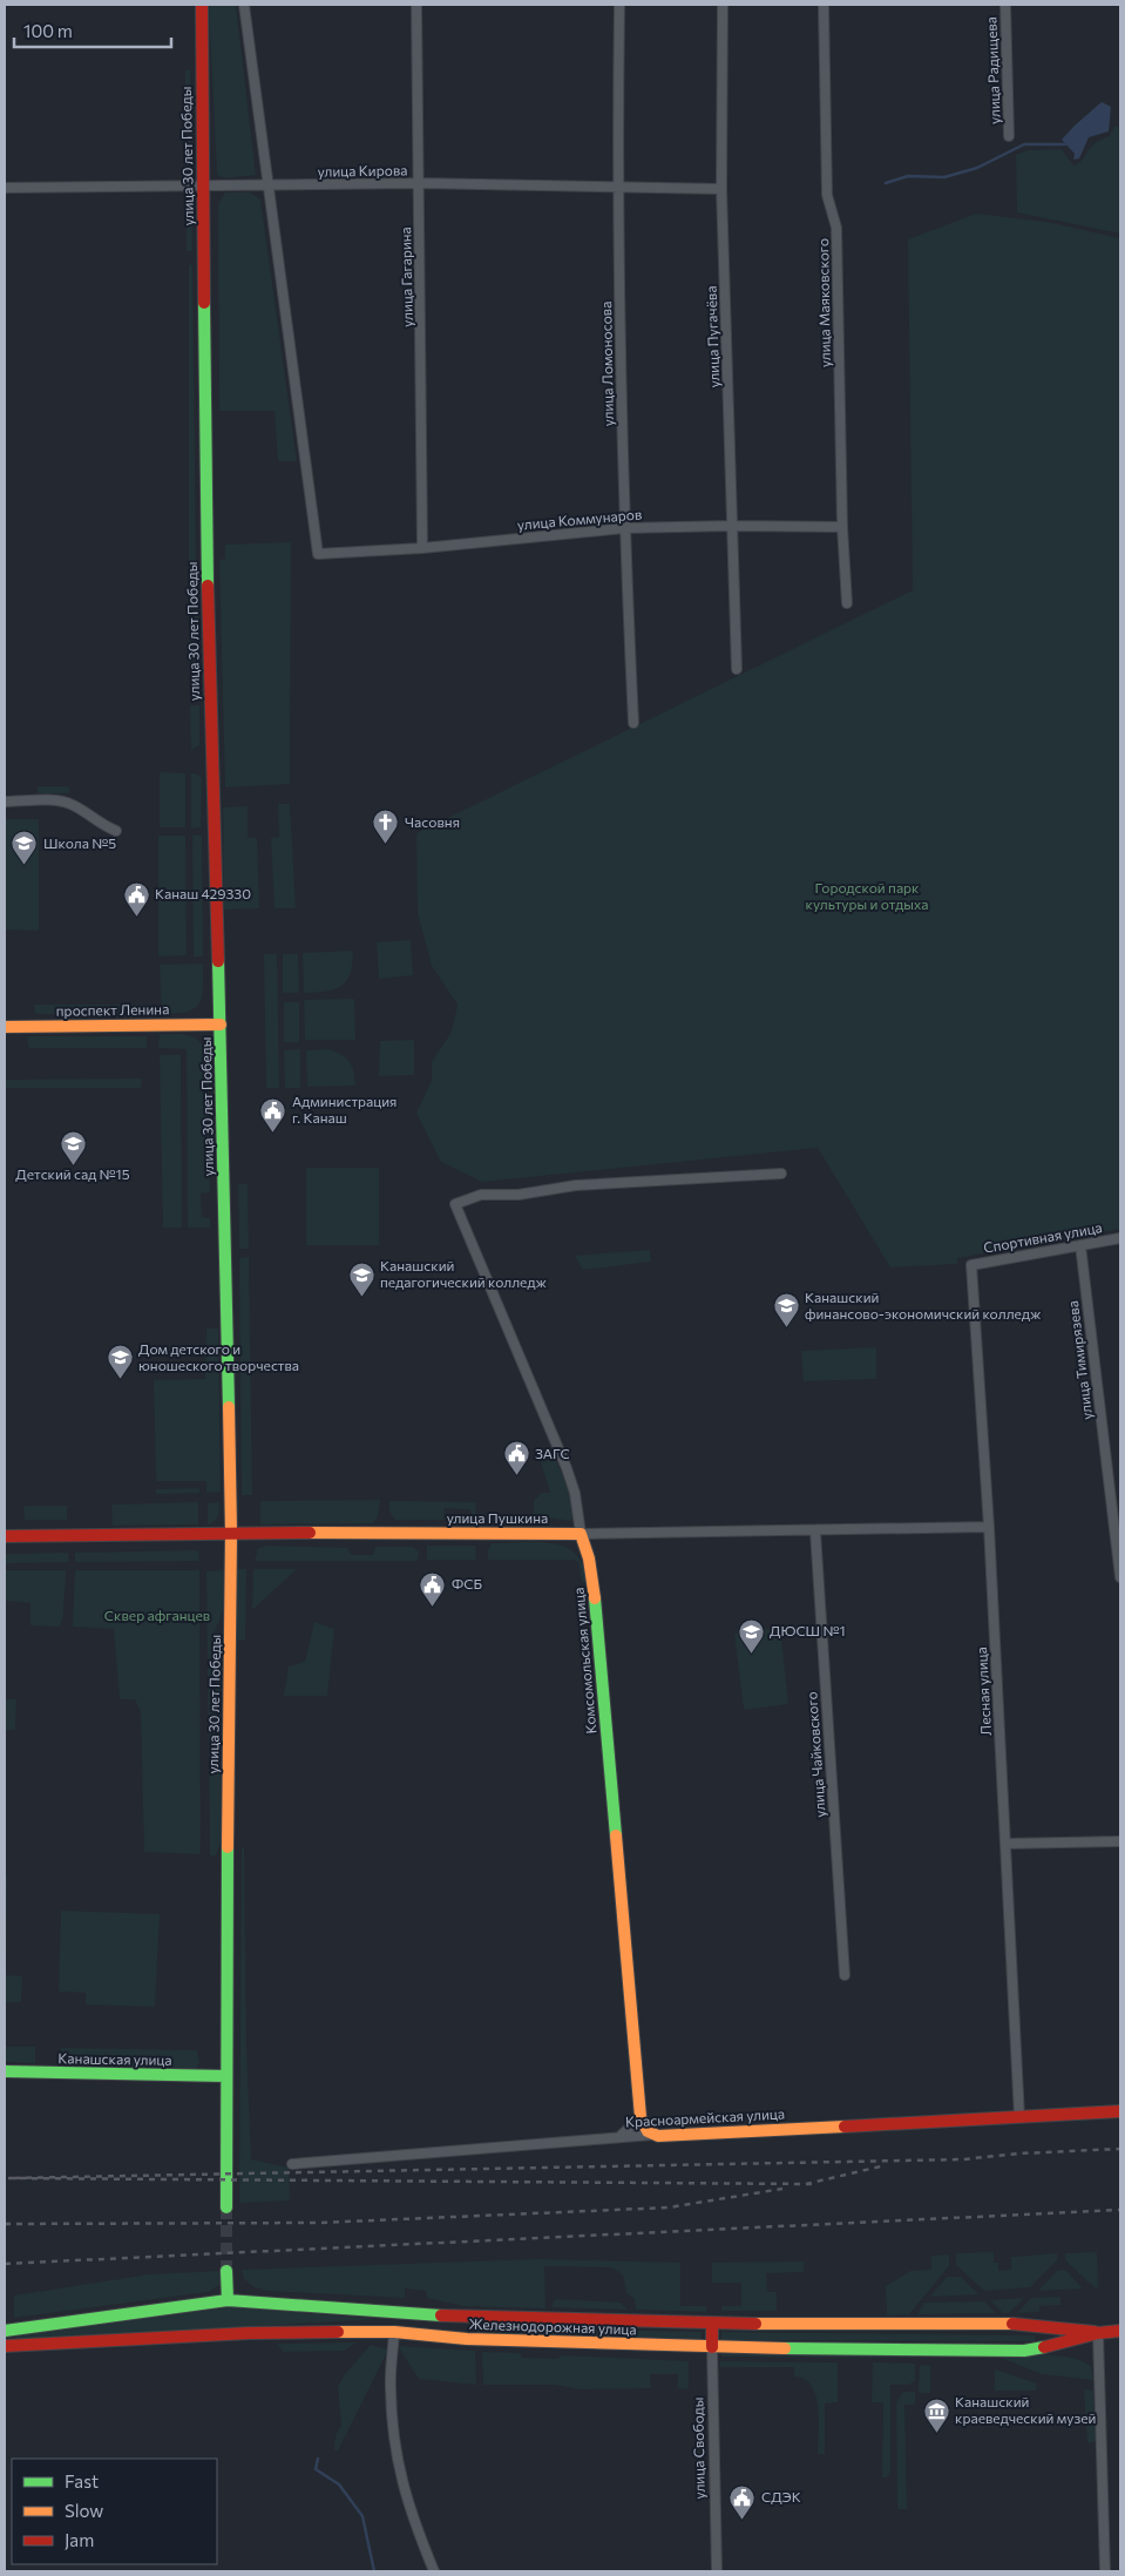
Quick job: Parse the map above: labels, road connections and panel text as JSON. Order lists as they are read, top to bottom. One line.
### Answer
{"streets":{"main road":["улица 30 лет Победы","проспект Ленина","улица Пушкина","Комсомольская улица","Канашская улица","Красноармейская улица","Железнодорожная улица","улица Свободы"],"street":["улица Радищева","улица Кирова","улица Гагарина","улица Маяковского","улица Пугачёва","улица Ломоносова","улица Коммунаров","Спортивная улица","улица Тимирязева","Лесная улица","улица Чайковского"]},"crossings":[["улица 30 лет Победы","улица Кирова"],["улица 30 лет Победы","проспект Ленина"],["улица 30 лет Победы","улица Пушкина"],["улица 30 лет Победы","Канашская улица"],["улица Кирова","улица Гагарина"],["улица Кирова","улица Пугачёва"],["улица Кирова","улица Ломоносова"],["улица Кирова","улица Коммунаров"],["улица Гагарина","улица Коммунаров"],["улица Маяковского","улица Коммунаров"],["улица Пугачёва","улица Коммунаров"],["улица Ломоносова","улица Коммунаров"],["Спортивная улица","улица Тимирязева"],["Спортивная улица","Лесная улица"],["улица Пушкина","Комсомольская улица"],["улица Пушкина","Лесная улица"],["улица Пушкина","улица Чайковского"],["Комсомольская улица","Красноармейская улица"],["Лесная улица","Красноармейская улица"],["Железнодорожная улица","улица Свободы"]],"parks":["Городской парк культуры и отдыха","Сквер афганцев"],"places":{"church":["Часовня"],"school or university":["Школа №5","Детский сад №15","Канашский педагогический колледж","Канашский финансово-экономичский колледж","Дом детского и юношеского творчества","ДЮСШ №1"],"public building":["Канаш 429330","Администрация г. Канаш","ЗАГС","ФСБ","СДЭК"],"museum":["Канашский краеведческий музей"]},"legend":["Fast","Slow","Jam"],"scale_bar":"100 m"}
